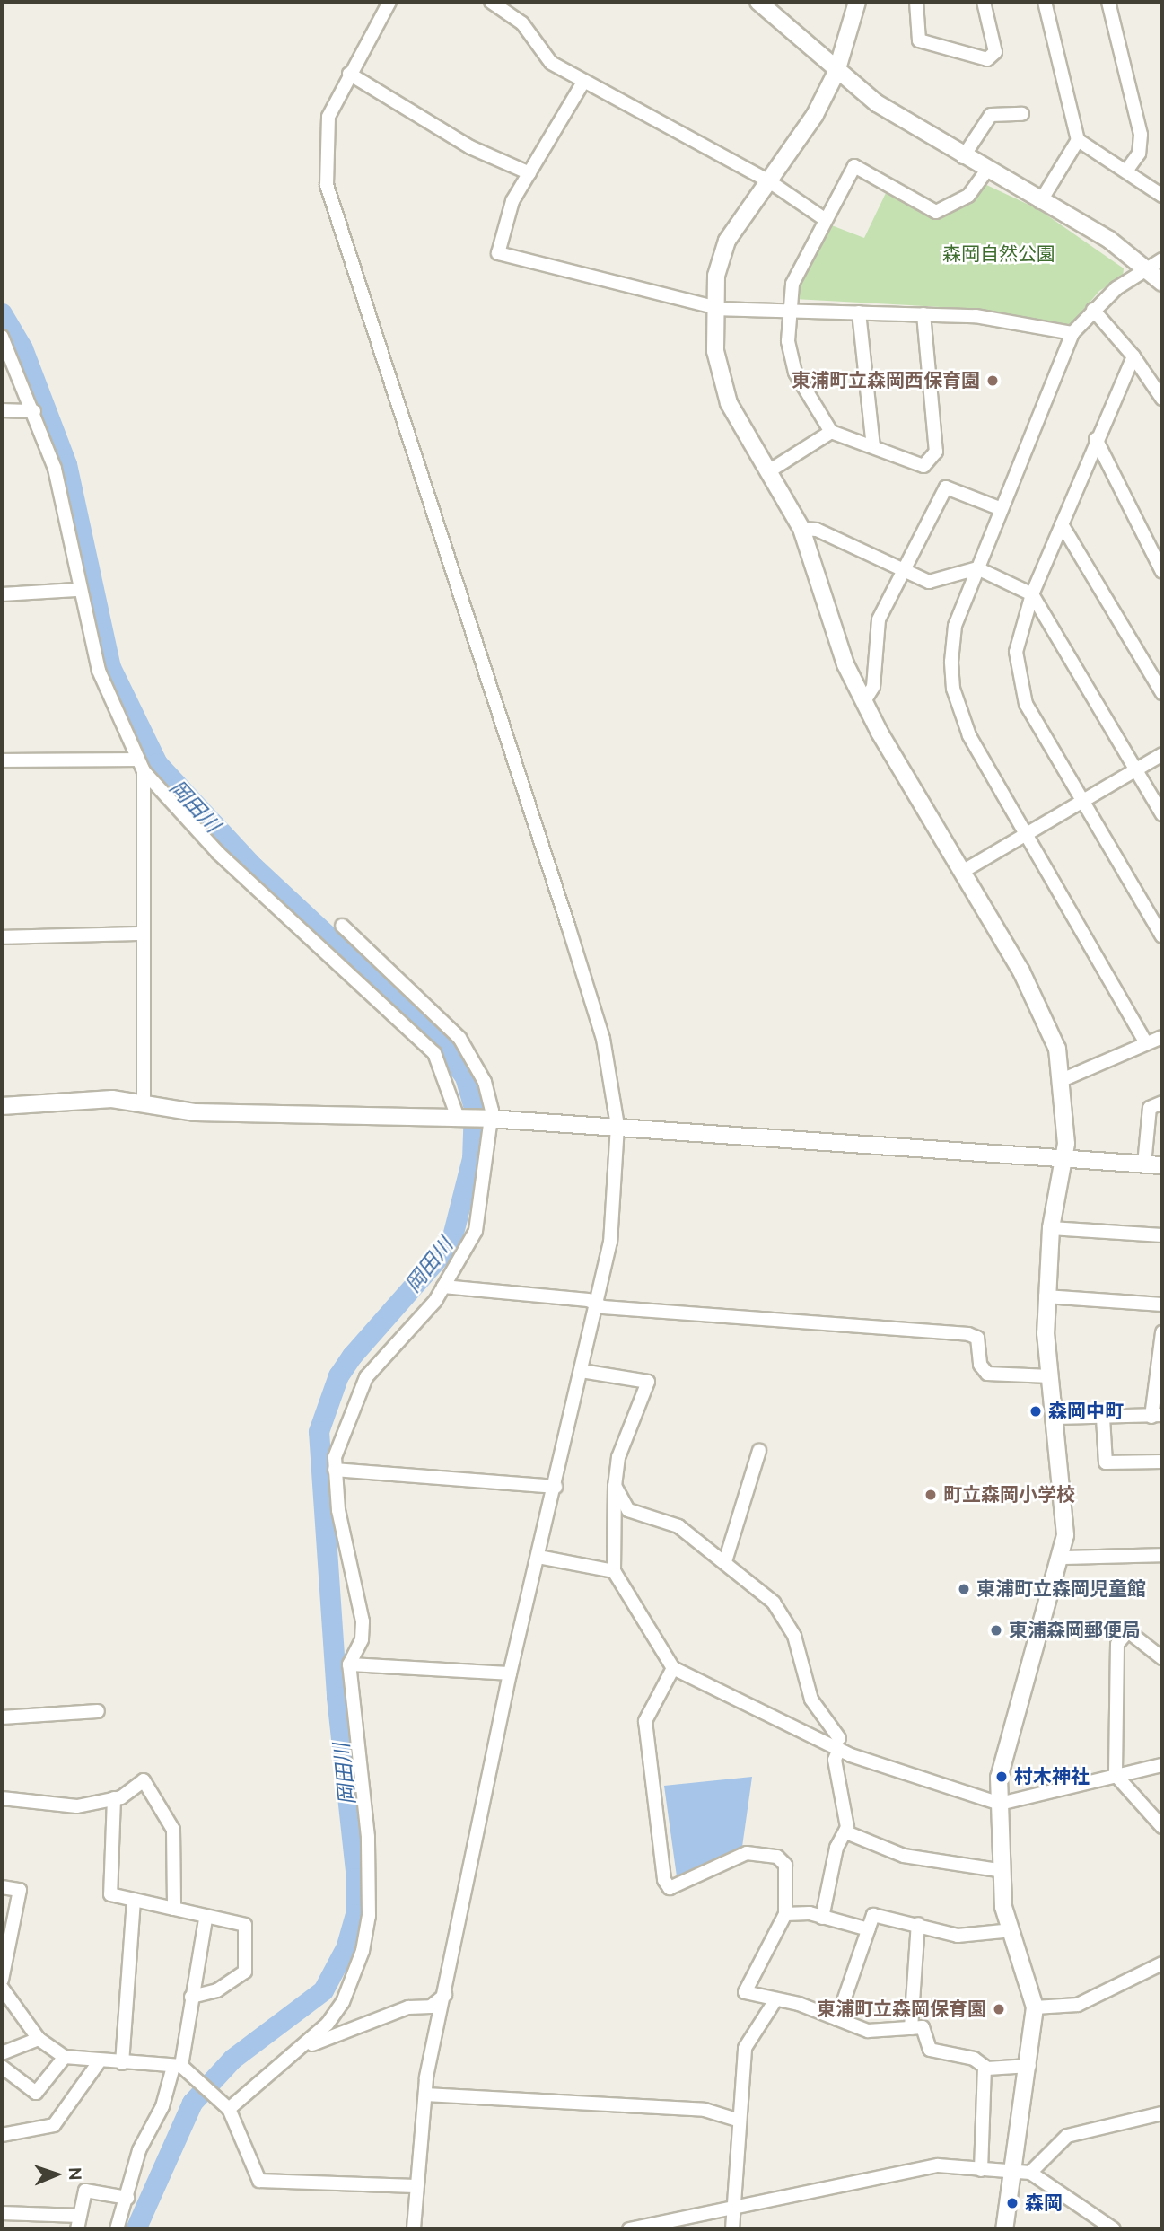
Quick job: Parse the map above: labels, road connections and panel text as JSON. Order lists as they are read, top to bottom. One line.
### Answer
{"water":["岡田川"],"parks":["森岡自然公園"],"places":["東浦町立森岡西保育園","森岡中町","町立森岡小学校","東浦町立森岡児童館","東浦森岡郵便局","村木神社","東浦町立森岡保育園","森岡"],"north":"right"}
